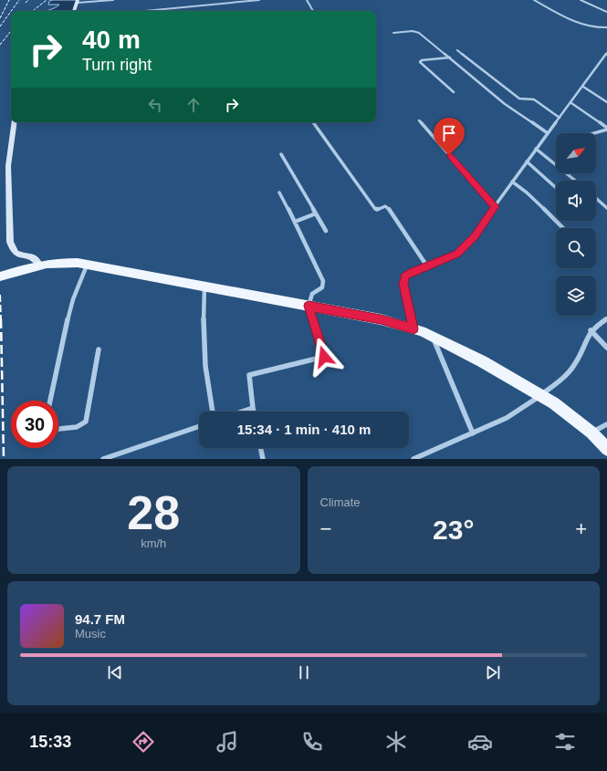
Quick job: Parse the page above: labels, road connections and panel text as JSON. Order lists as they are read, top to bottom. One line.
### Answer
{"north":"top right","page":{"turn":["40 m","Turn right"],"limit":"30","trip":"15:34 · 1 min · 410 m","tile":[["28","km/h"],"Climate"],"heat":["−","23°","+"],"song":["94.7 FM","Music"],"tabs":"15:33"}}
